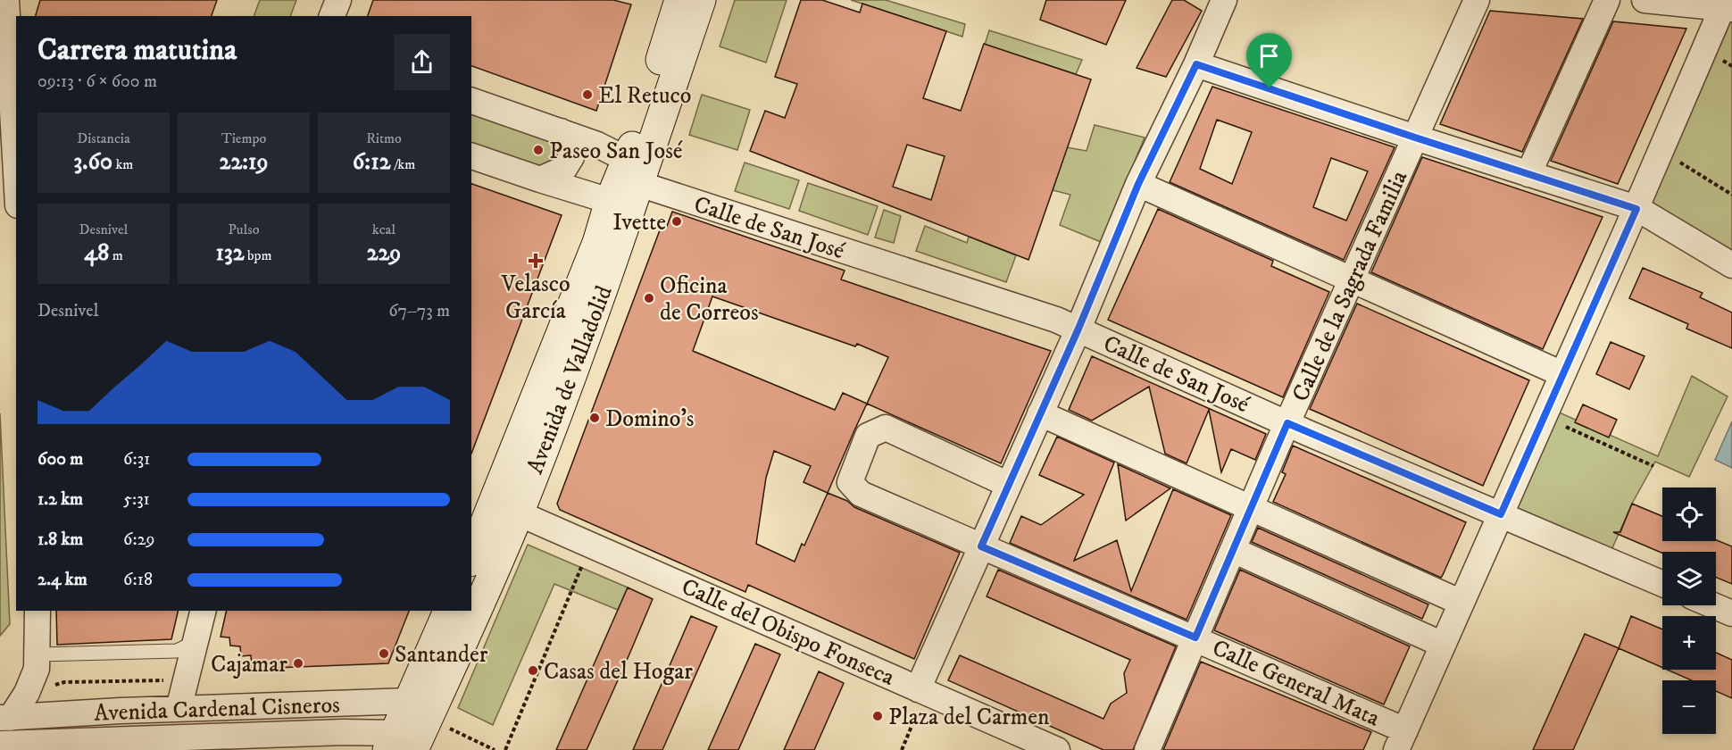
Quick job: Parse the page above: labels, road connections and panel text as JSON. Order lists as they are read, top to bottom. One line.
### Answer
{"streets":{"main road":["Avenida de Valladolid"],"street":["Calle de San José","Calle de la Sagrada Familia","Calle del Obispo Fonseca","Calle General Mata","Avenida Cardenal Cisneros"]},"crossings":[["Calle de San José","Calle de la Sagrada Familia"],["Calle de San José","Avenida de Valladolid"],["Calle de la Sagrada Familia","Calle General Mata"],["Avenida de Valladolid","Calle del Obispo Fonseca"],["Avenida de Valladolid","Avenida Cardenal Cisneros"]],"places":{"other":["El Retuco","Paseo San José","Ivette","Oficina de Correos","Domino's","Santander","Cajamar","Casas del Hogar","Plaza del Carmen"],"health":["Velasco García"]},"page":{"heading":["Carrera matutina","09:13 · 6 × 600 m"],"stats":[["Distancia","3.60 km"],["Tiempo","22:19"],["Ritmo","6:12 /km"],["Desnivel","48 m"],["Pulso","132 bpm"],["kcal","229"]],"chart":["Desnivel","67–73 m"],"list":[{"name":"600 m","note":"6:31"},{"name":"1.2 km","note":"5:31"},{"name":"1.8 km","note":"6:29"},{"name":"2.4 km","note":"6:18"}],"map_buttons":["+","−"]}}
